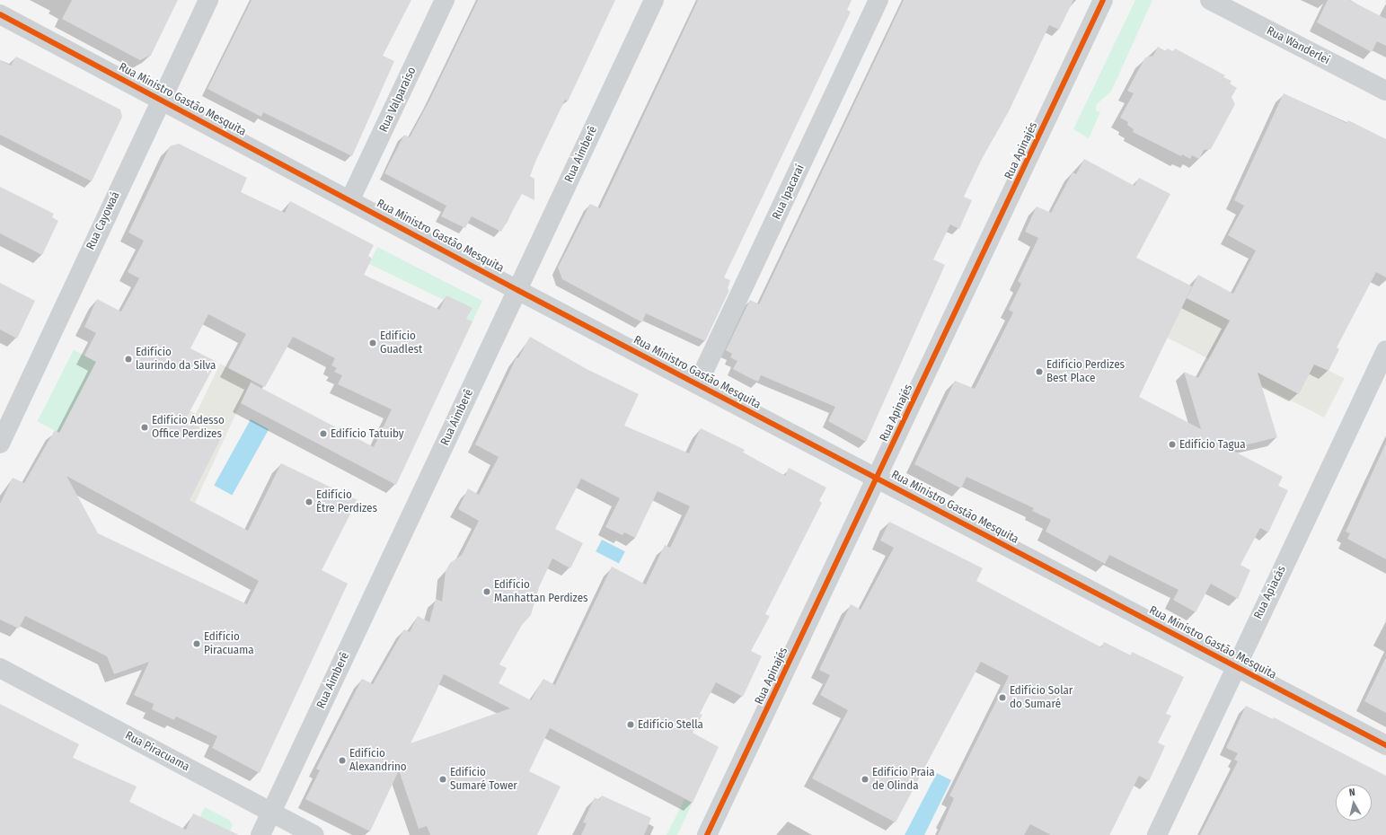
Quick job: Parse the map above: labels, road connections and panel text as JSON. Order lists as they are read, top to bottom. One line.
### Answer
{"streets":{"street":["Rua Wanderlei","Rua Ministro Gastão Mesquita","Rua Valparaíso","Rua Apinajés","Rua Aimberê","Rua Ipacaraí","Rua Cayowaá","Rua Apiacás","Rua Piracuama"]},"crossings":[["Rua Ministro Gastão Mesquita","Rua Valparaíso"],["Rua Ministro Gastão Mesquita","Rua Apinajés"],["Rua Ministro Gastão Mesquita","Rua Aimberê"],["Rua Ministro Gastão Mesquita","Rua Ipacaraí"],["Rua Ministro Gastão Mesquita","Rua Cayowaá"],["Rua Ministro Gastão Mesquita","Rua Apiacás"],["Rua Aimberê","Rua Piracuama"]],"places":["Edifício Guadlest","Edifício laurindo da Silva","Edifício Perdizes Best Place","Edifício Adesso Office Perdizes","Edifício Tatuiby","Edifício Tagua","Edifício Être Perdizes","Edifício Manhattan Perdizes","Edifício Piracuama","Edifício Solar do Sumaré","Edifício Stella","Edifício Alexandrino","Edifício Sumaré Tower","Edifício Praia de Olinda"],"north":"top"}
